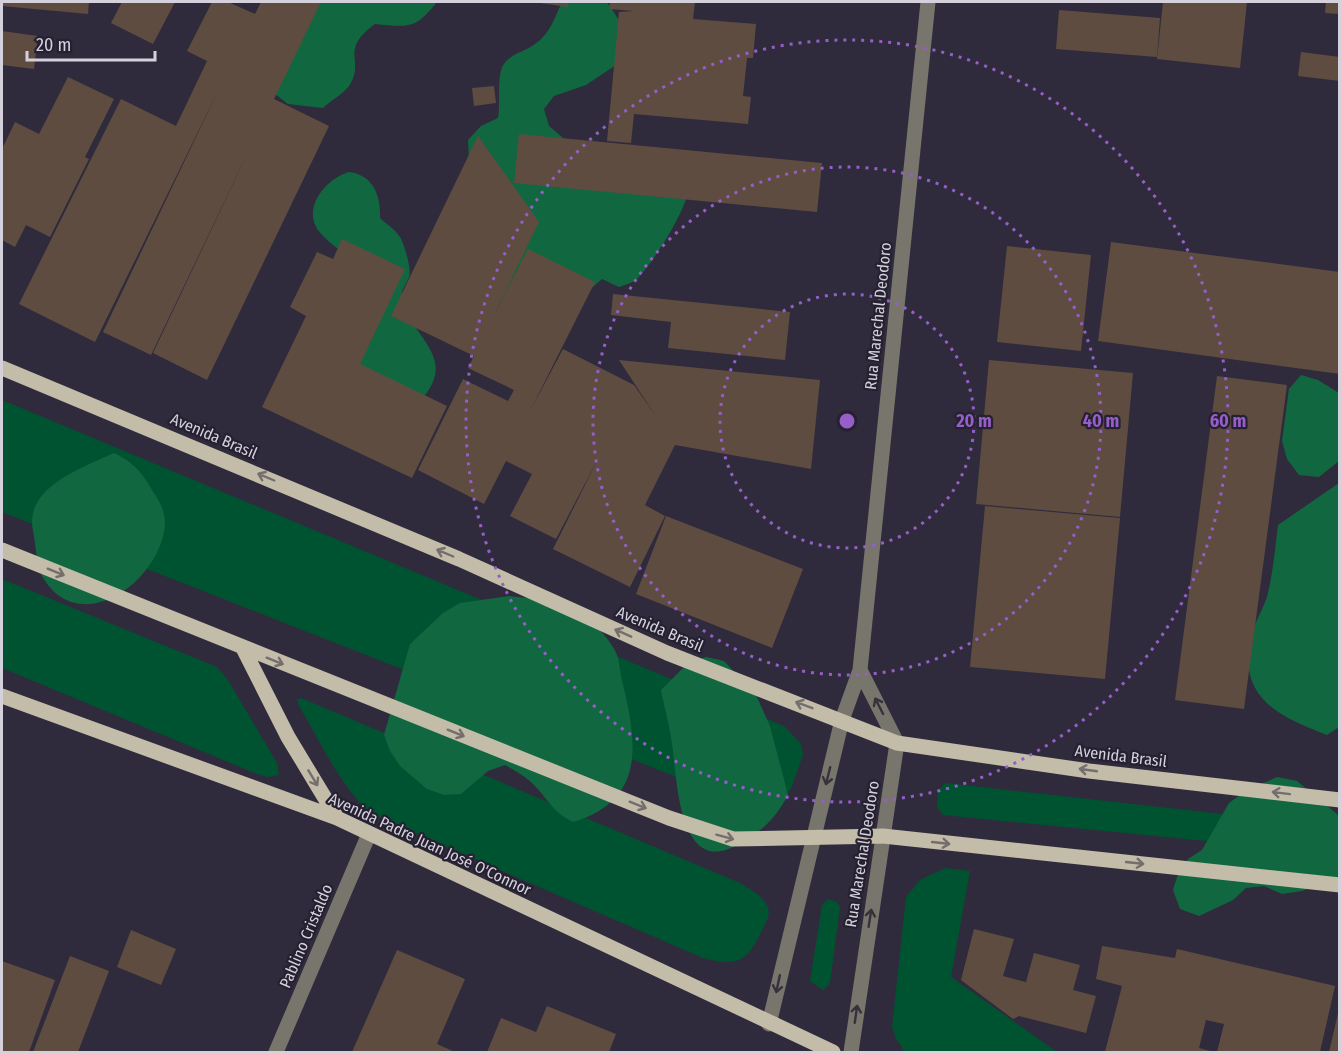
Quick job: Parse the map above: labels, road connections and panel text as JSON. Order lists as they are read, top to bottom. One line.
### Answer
{"streets":{"main road":["Avenida Brasil","Avenida Padre Juan José O'Connor"],"street":["Rua Marechal Deodoro","Pablino Cristaldo"]},"crossings":[["Rua Marechal Deodoro","Avenida Brasil"],["Rua Marechal Deodoro","Avenida Padre Juan José O'Connor"],["Avenida Padre Juan José O'Connor","Pablino Cristaldo"]],"scale_bar":"20 m","rings":["20 m","40 m","60 m"]}
